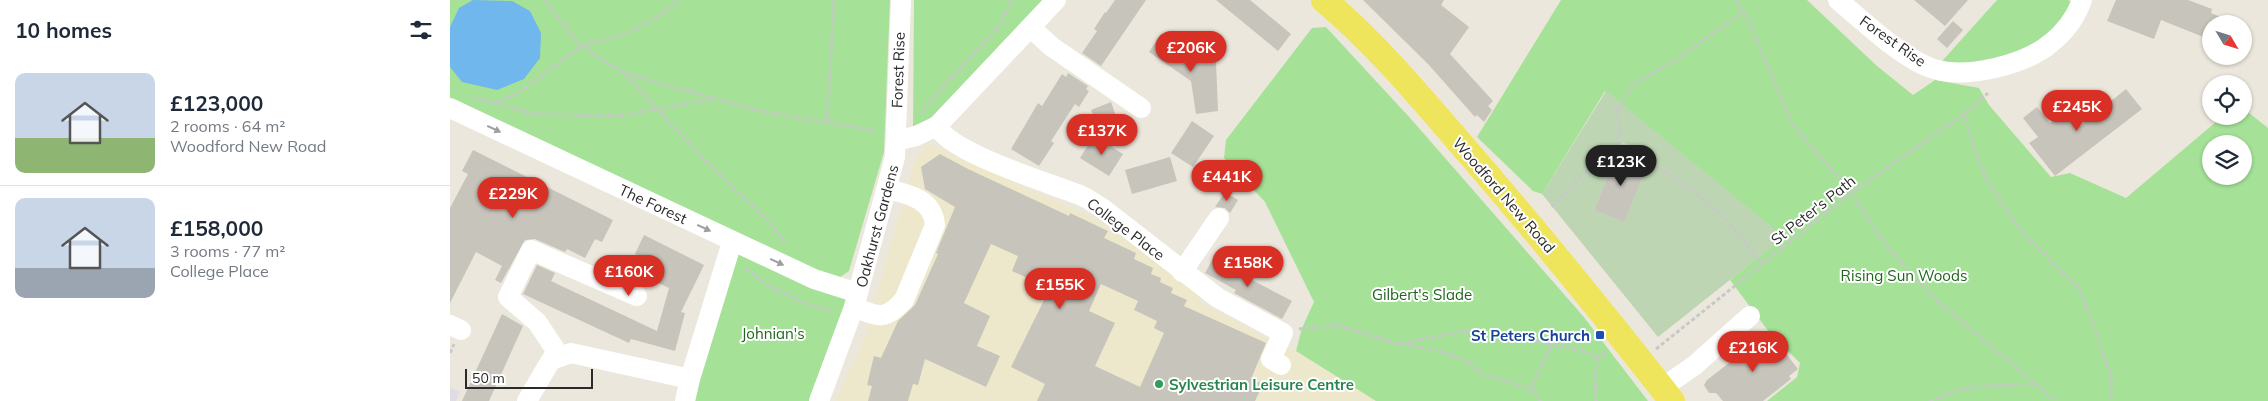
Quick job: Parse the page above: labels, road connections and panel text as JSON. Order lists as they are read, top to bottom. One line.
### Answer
{"streets":{"main road":["Woodford New Road"],"street":["Forest Rise","The Forest","Oakhurst Gardens","College Place"],"path":["St Peter's Path"]},"crossings":[["Forest Rise","Oakhurst Gardens"],["The Forest","Oakhurst Gardens"]],"one_way":["The Forest"],"parks":["Rising Sun Woods","Gilbert's Slade","Johnian's"],"places":{"transit":["St Peters Church"],"other":["Sylvestrian Leisure Centre"]},"scale_bar":"50 m","north":"bottom right","page":{"heading":"10 homes","price":["£206K","£245K","£137K","£123K","£441K","£229K","£158K","£160K","£155K","£216K"],"list":[{"name":"£123,000","note":"2 rooms · 64 m² · Woodford New Road"},{"name":"£158,000","note":"3 rooms · 77 m² · College Place"}],"scale":"50 m"}}
